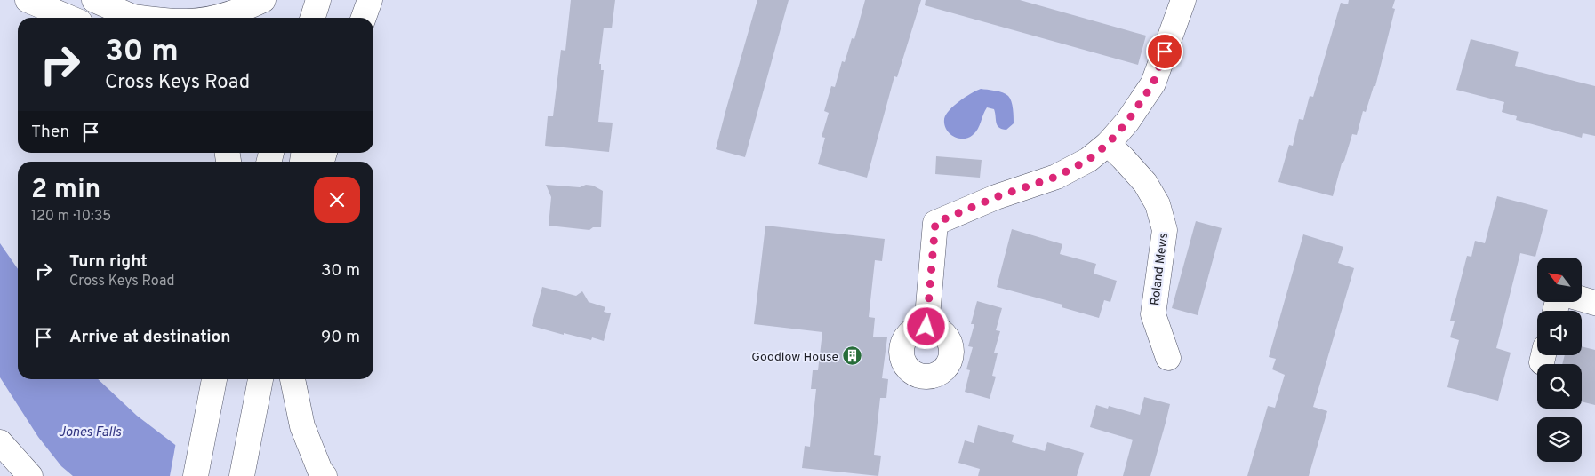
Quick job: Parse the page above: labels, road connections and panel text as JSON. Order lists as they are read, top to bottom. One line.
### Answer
{"streets":{"main road":["Roland Mews"]},"water":["Jones Falls"],"places":{"building":["Goodlow House"]},"north":"top left","page":{"turn":["30 m","Cross Keys Road"],"then":"Then","heading":["2 min","120 m · 10:35"],"list":[{"name":"Turn right","note":"Cross Keys Road","value":"30 m"},{"name":"Arrive at destination","value":"90 m"}]}}
